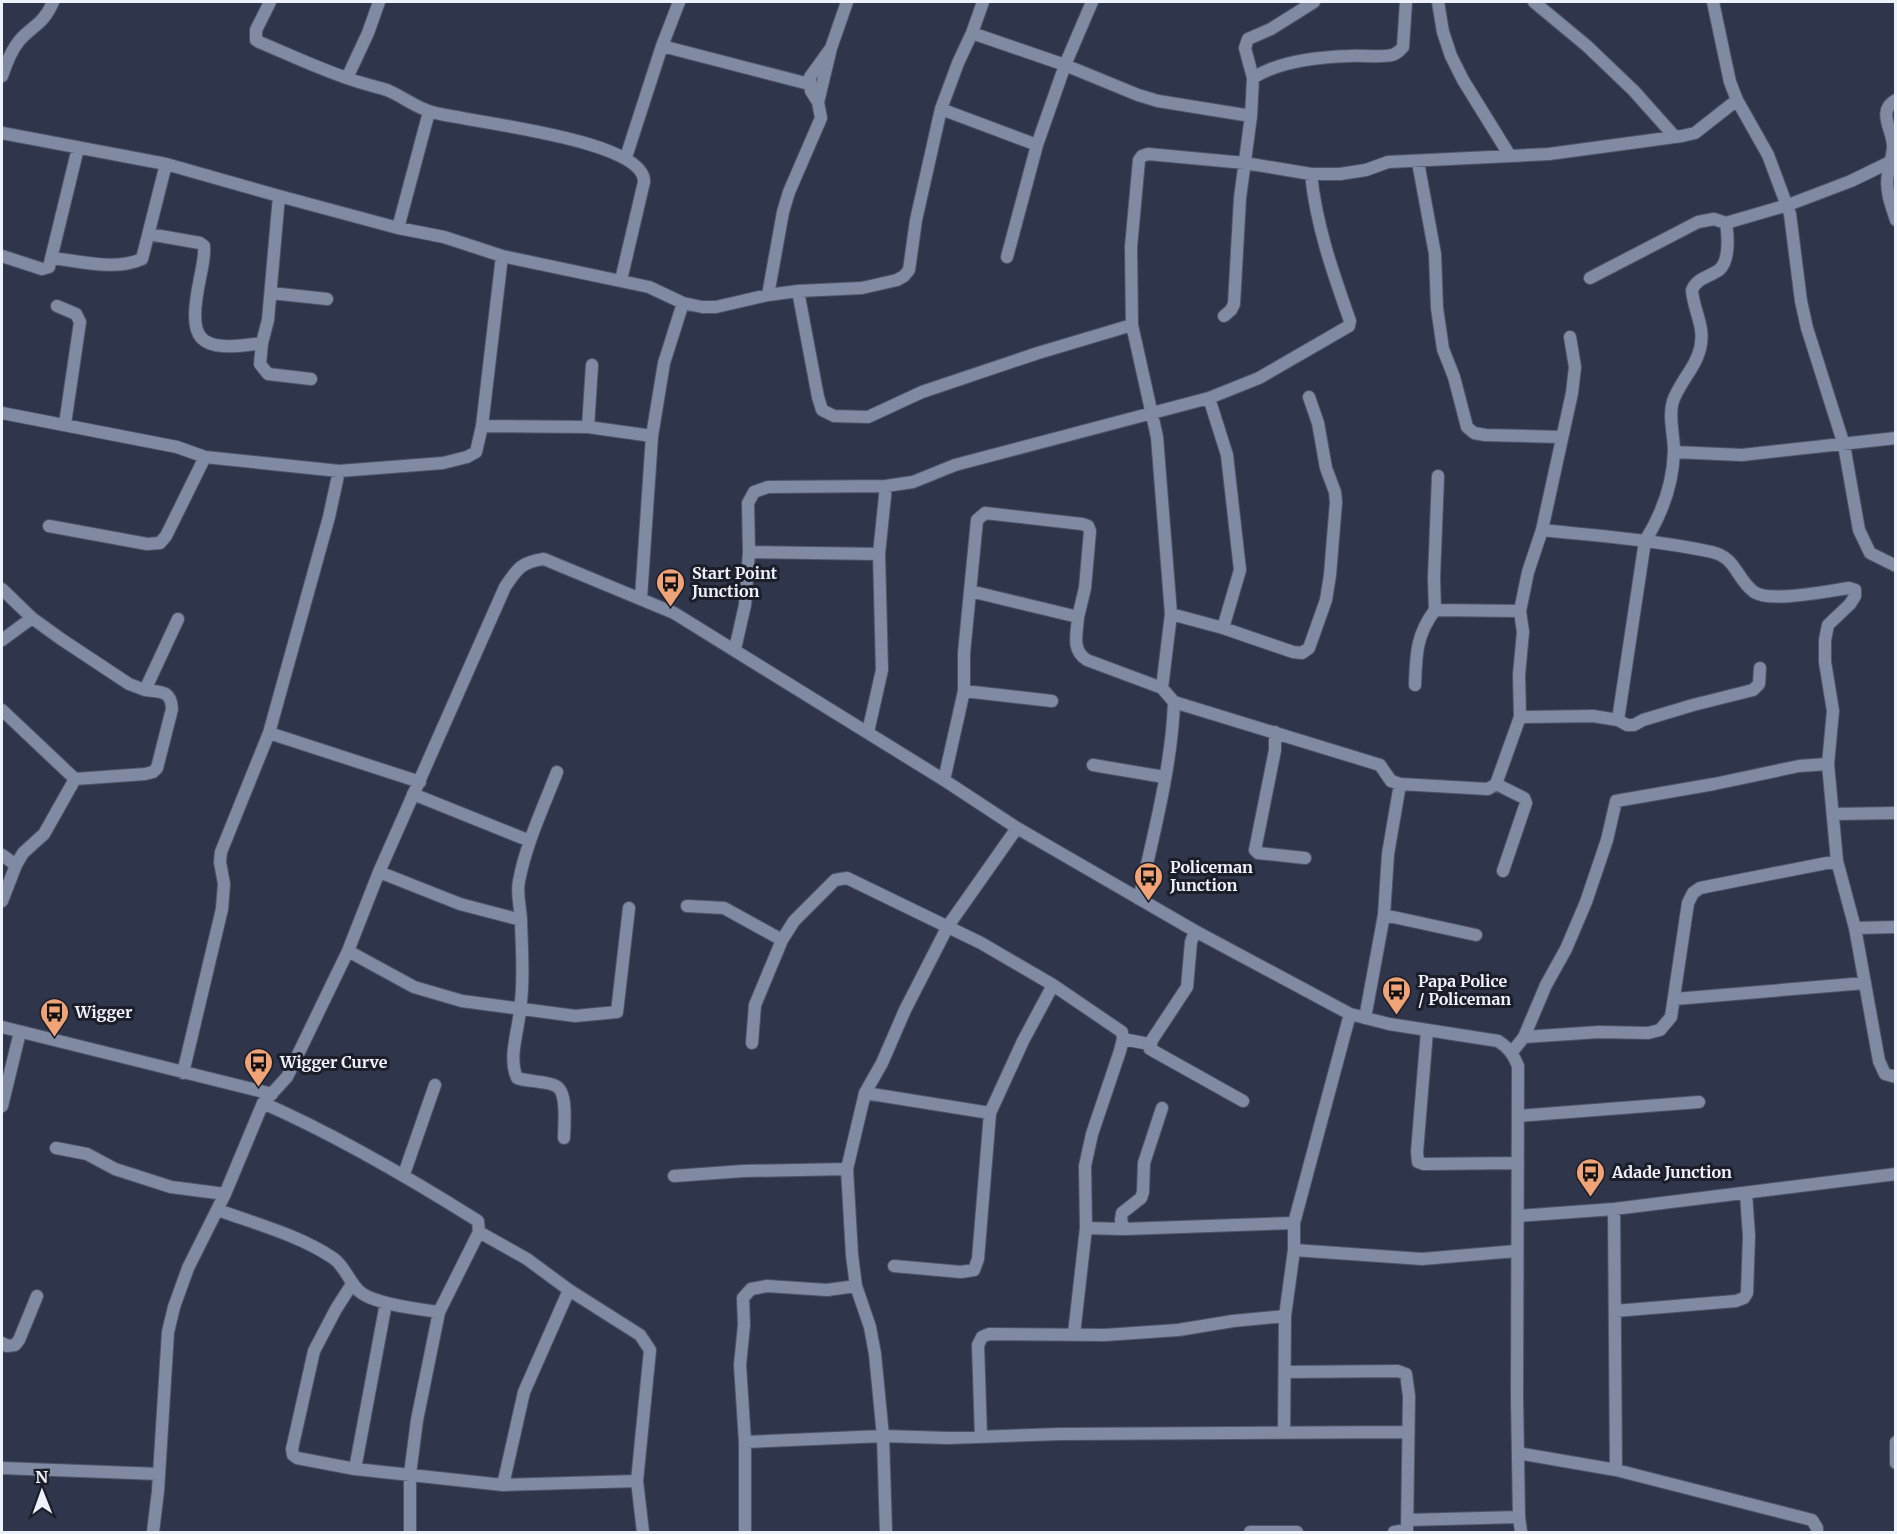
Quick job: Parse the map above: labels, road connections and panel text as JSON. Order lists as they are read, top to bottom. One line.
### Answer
{"places":{"bus stop":["Start Point Junction","Policeman Junction","Papa Police / Policeman","Wigger","Wigger Curve","Adade Junction"]},"north":"top"}
